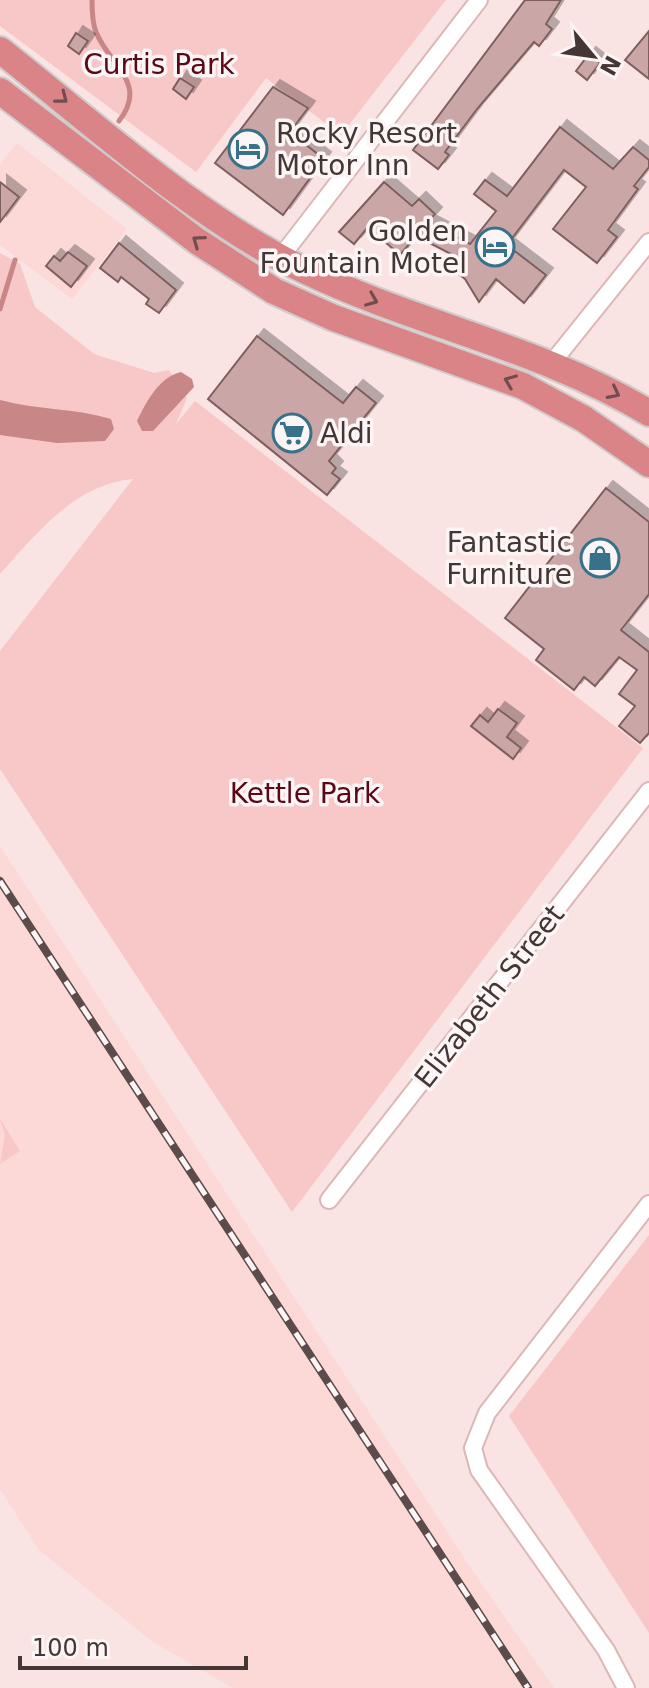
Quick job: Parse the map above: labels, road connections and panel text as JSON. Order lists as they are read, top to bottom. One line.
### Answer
{"streets":{"street":["Elizabeth Street"]},"parks":["Curtis Park","Kettle Park"],"places":{"hotel":["Rocky Resort Motor Inn","Golden Fountain Motel"],"supermarket":["Aldi"],"shop":["Fantastic Furniture"]},"scale_bar":"100 m","north":"bottom right"}
